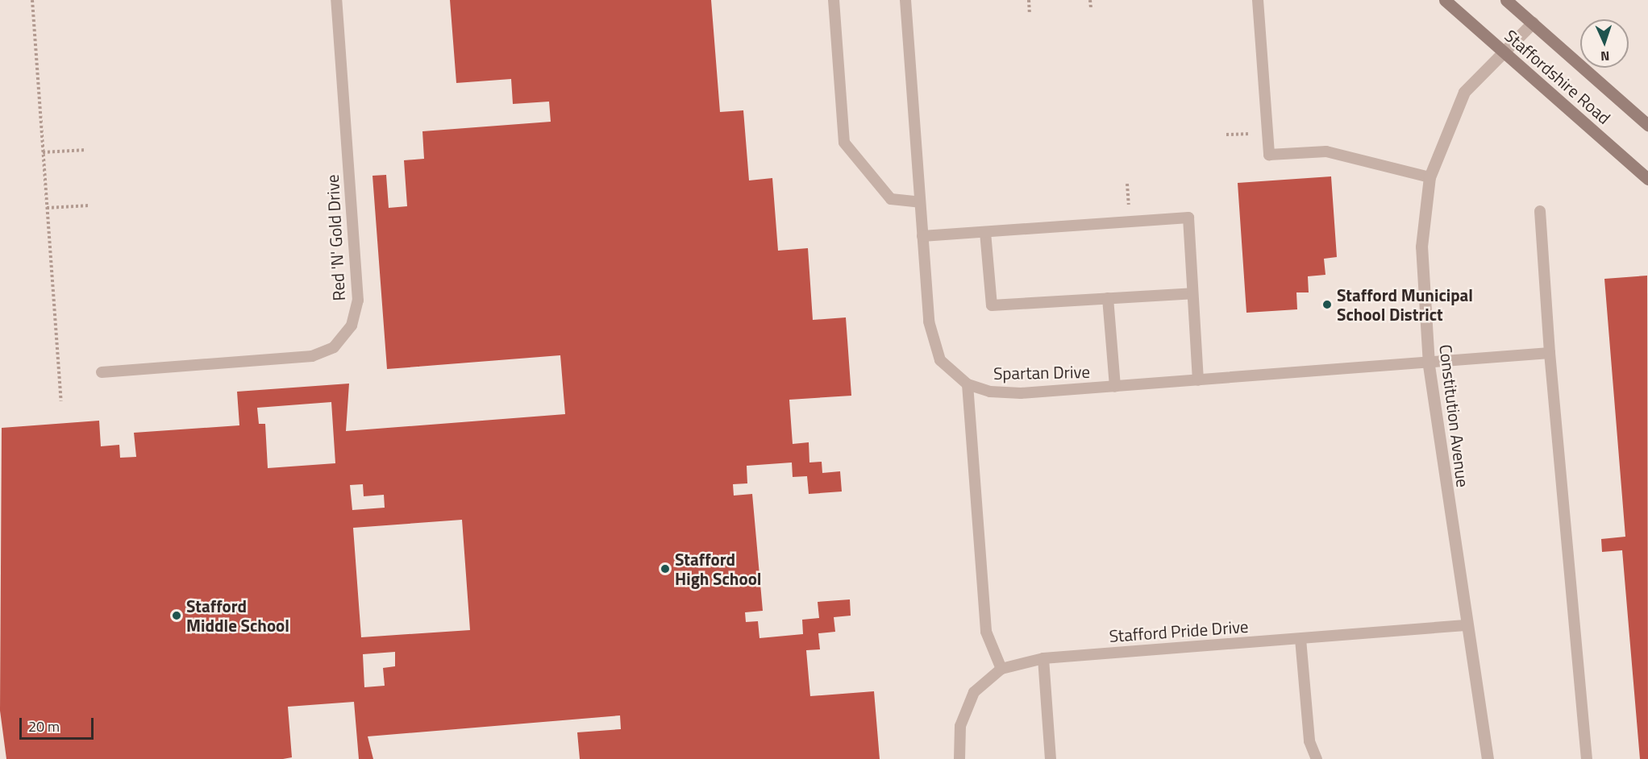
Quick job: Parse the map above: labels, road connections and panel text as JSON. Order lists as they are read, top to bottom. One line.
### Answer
{"streets":{"main road":["Staffordshire Road"],"street":["Constitution Avenue"],"lane":["Red 'N' Gold Drive","Spartan Drive","Stafford Pride Drive"]},"crossings":[["Staffordshire Road","Constitution Avenue"],["Spartan Drive","Constitution Avenue"],["Constitution Avenue","Stafford Pride Drive"]],"places":["Stafford Municipal School District","Stafford High School","Stafford Middle School"],"scale_bar":"20 m","north":"bottom"}
